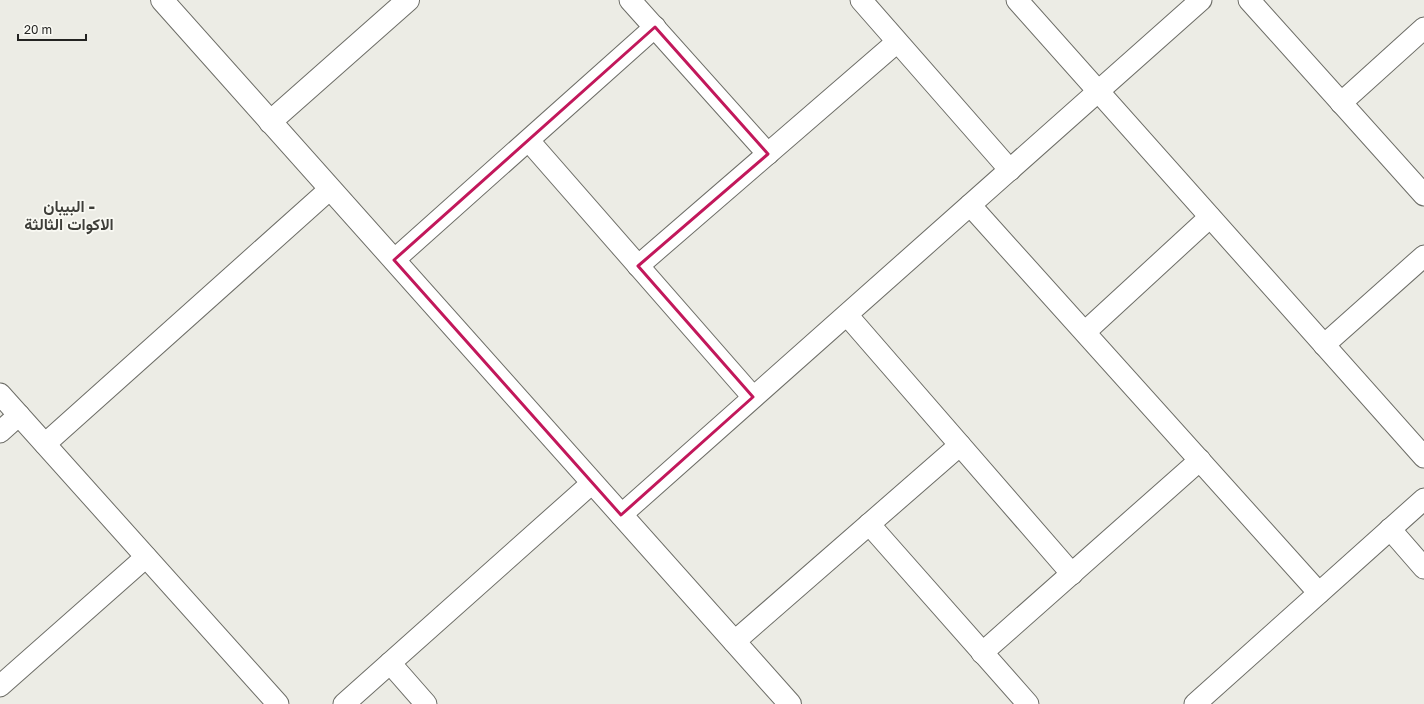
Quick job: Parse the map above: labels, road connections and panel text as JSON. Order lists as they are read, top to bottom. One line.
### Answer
{"districts":["البيبان - الاكوات الثالثة"],"scale_bar":"20 m"}
